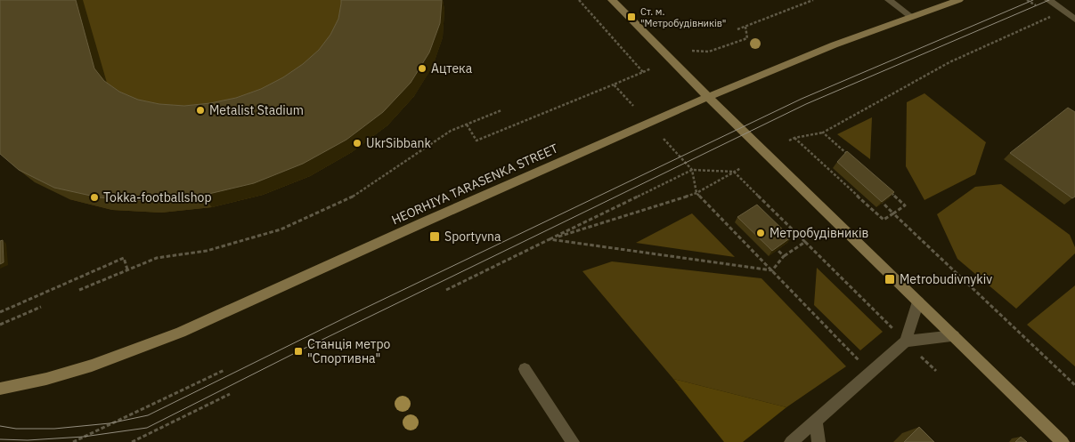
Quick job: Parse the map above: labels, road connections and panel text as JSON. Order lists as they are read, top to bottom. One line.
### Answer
{"streets":{"main road":["HEORHIYA TARASENKA STREET"]},"places":{"transit":["Ст. м. \"Метробудівників\"","Sportyvna","Metrobudіvnykіv","Станція метро \"Спортивна\""],"other":["Ацтека","Metalist Stadium","UkrSibbank","Tokka-footballshop","Метробудівників"]}}
